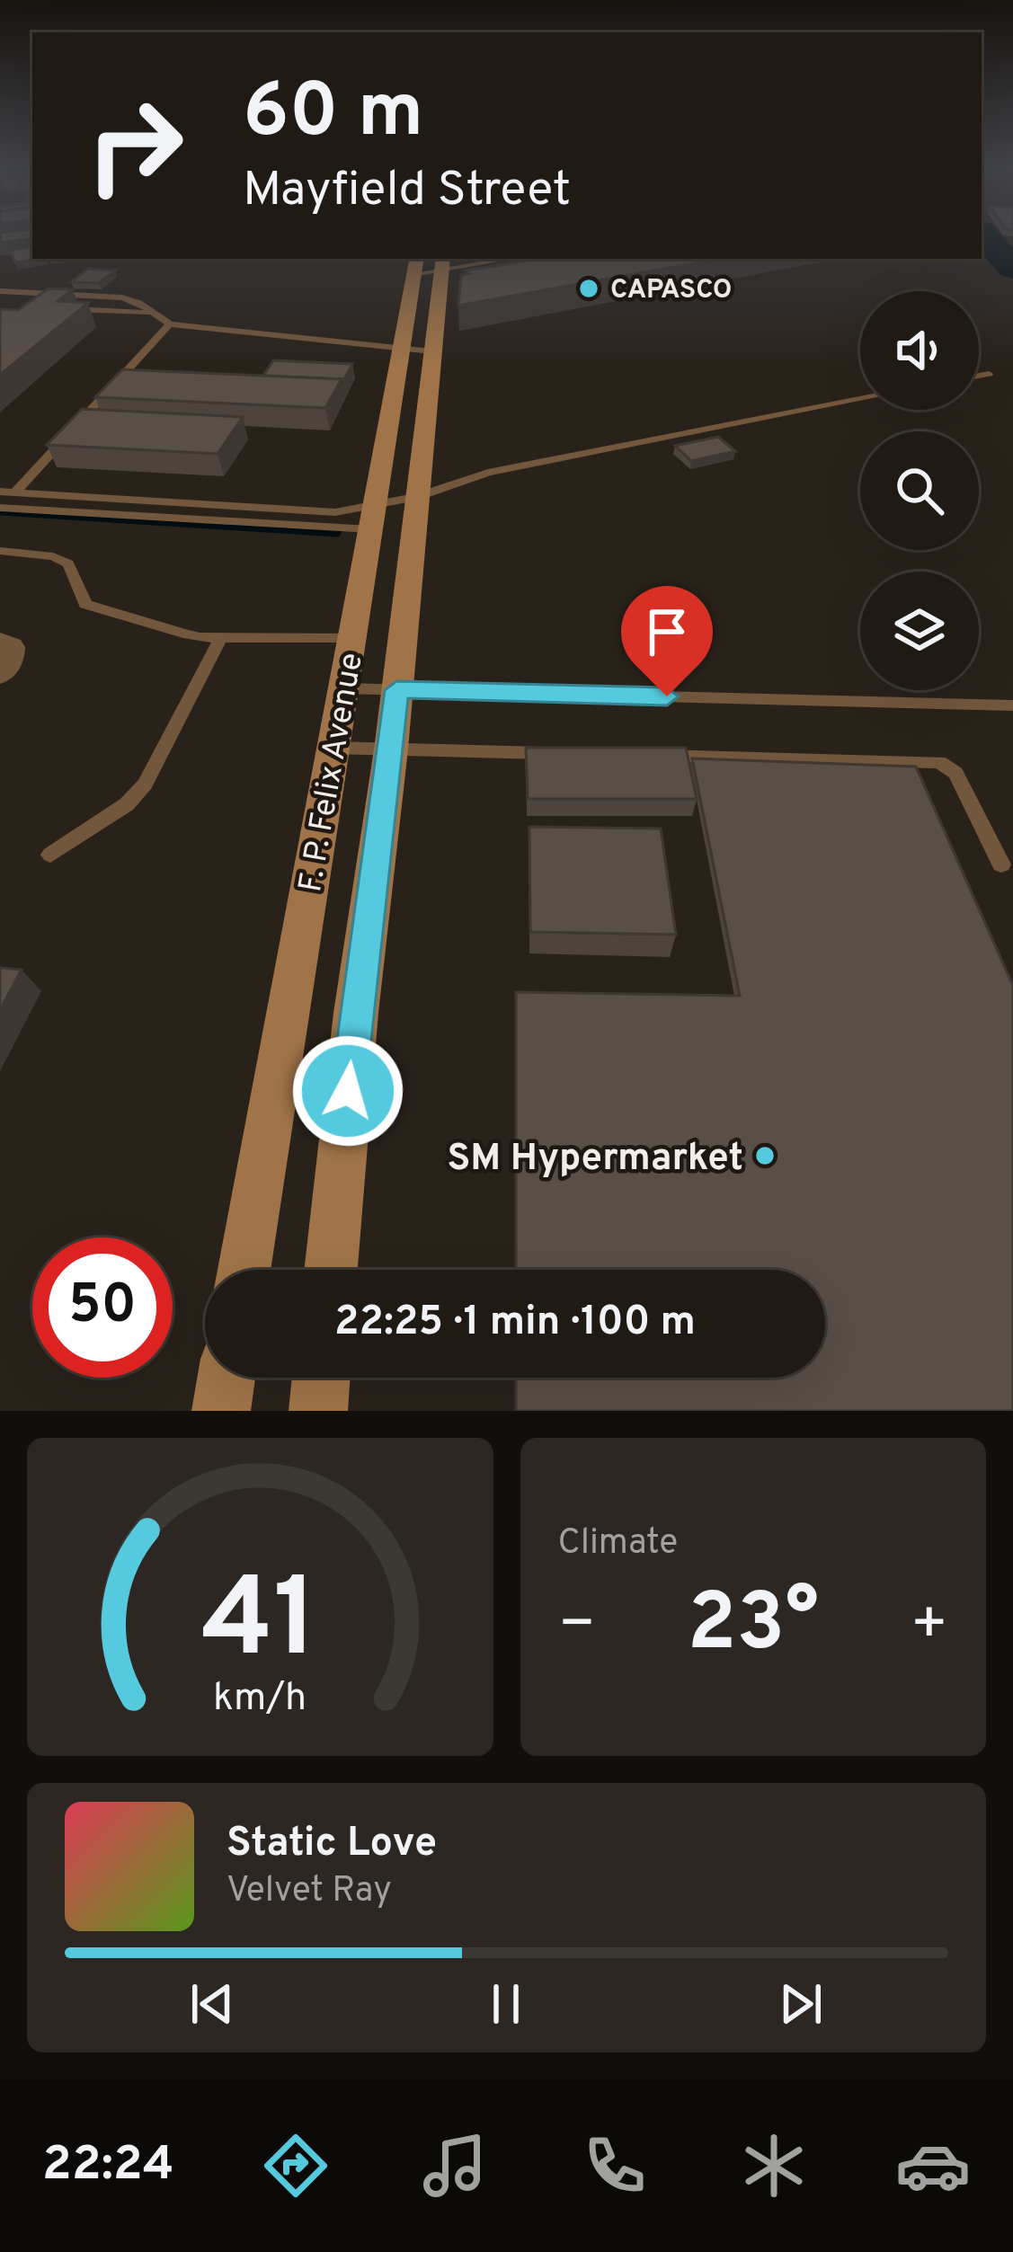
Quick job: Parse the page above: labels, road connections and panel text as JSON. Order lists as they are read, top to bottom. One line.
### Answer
{"streets":{"main road":["F. P. Felix Avenue"]},"places":["CAPASCO","SM Hypermarket"],"page":{"turn":["60 m","Mayfield Street"],"limit":"50","trip":"22:25 · 1 min · 100 m","tile":"Climate","heat":["−","23°","+"],"song":["Static Love","Velvet Ray"],"tabs":"22:24","gauge":["41","km/h"]}}
